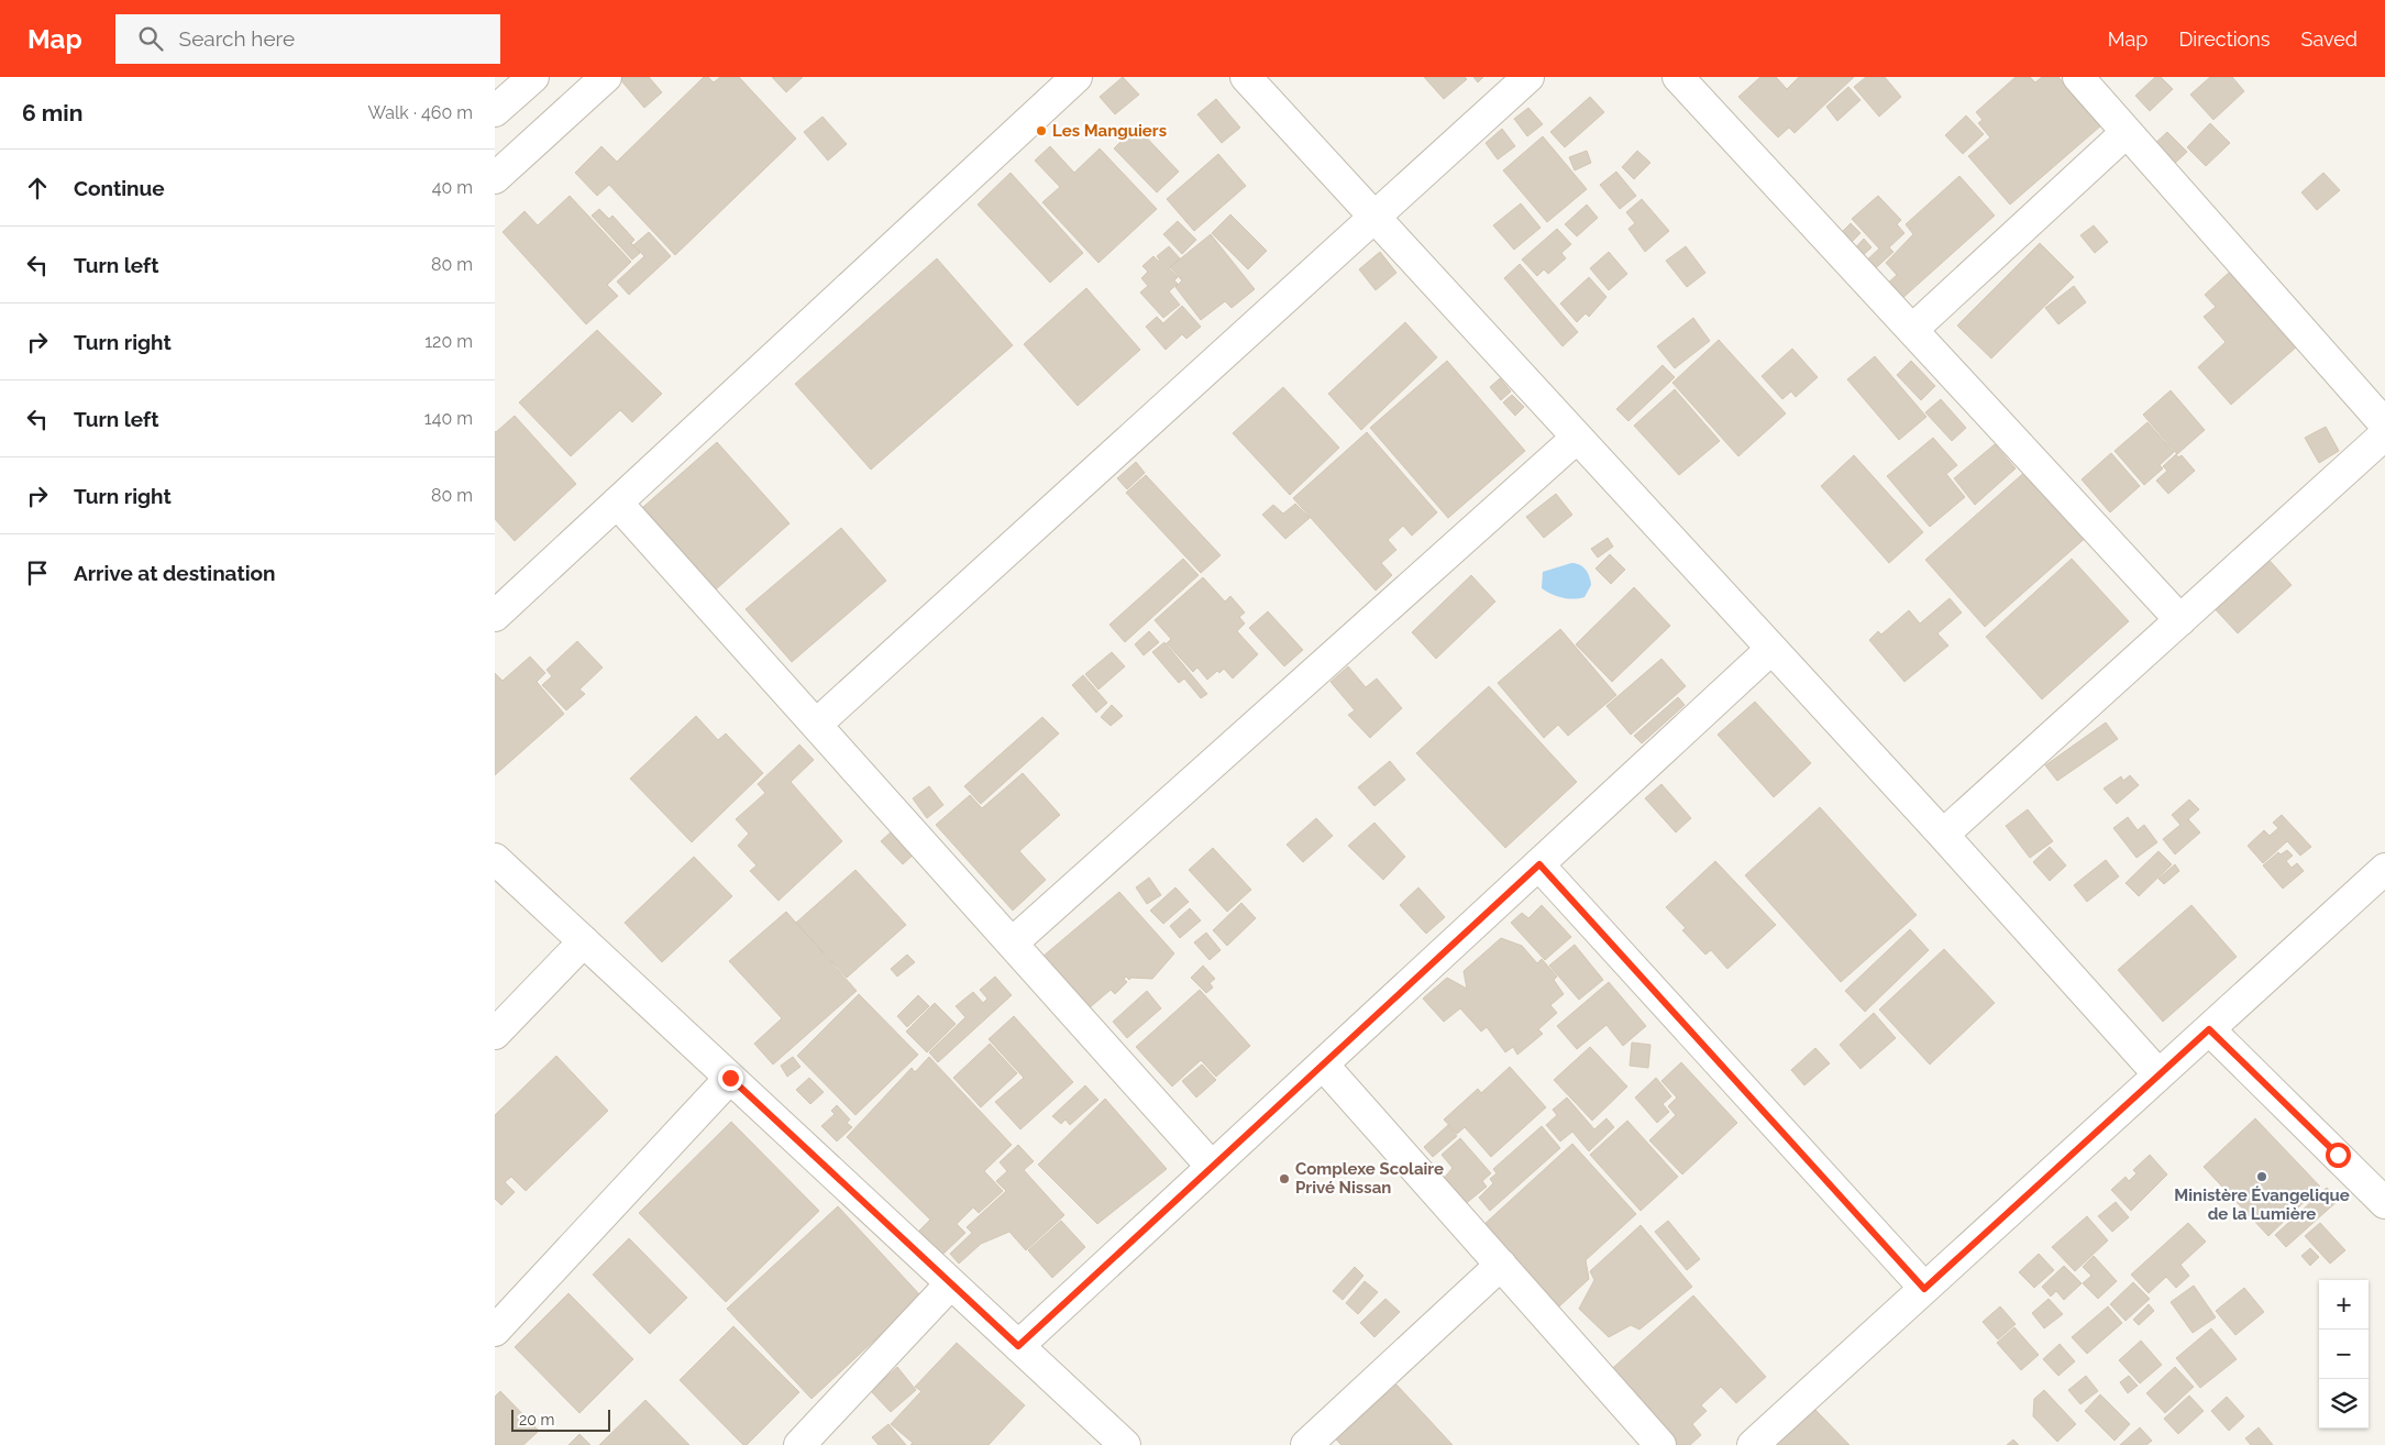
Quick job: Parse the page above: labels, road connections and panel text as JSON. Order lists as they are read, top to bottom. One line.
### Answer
{"places":["Les Manguiers","Ministère Évangelique de la Lumière","Complexe Scolaire Privé Nissan"],"scale_bar":"20 m","page":{"header":"Map","search":"Search here","nav":["Map","Directions","Saved"],"heading":["6 min","Walk · 460 m"],"list":[["Continue","40 m"],["Turn left","80 m"],["Turn right","120 m"],["Turn left","140 m"],["Turn right","80 m"],"Arrive at destination"],"map_buttons":["+","−"],"scale":"20 m"}}
